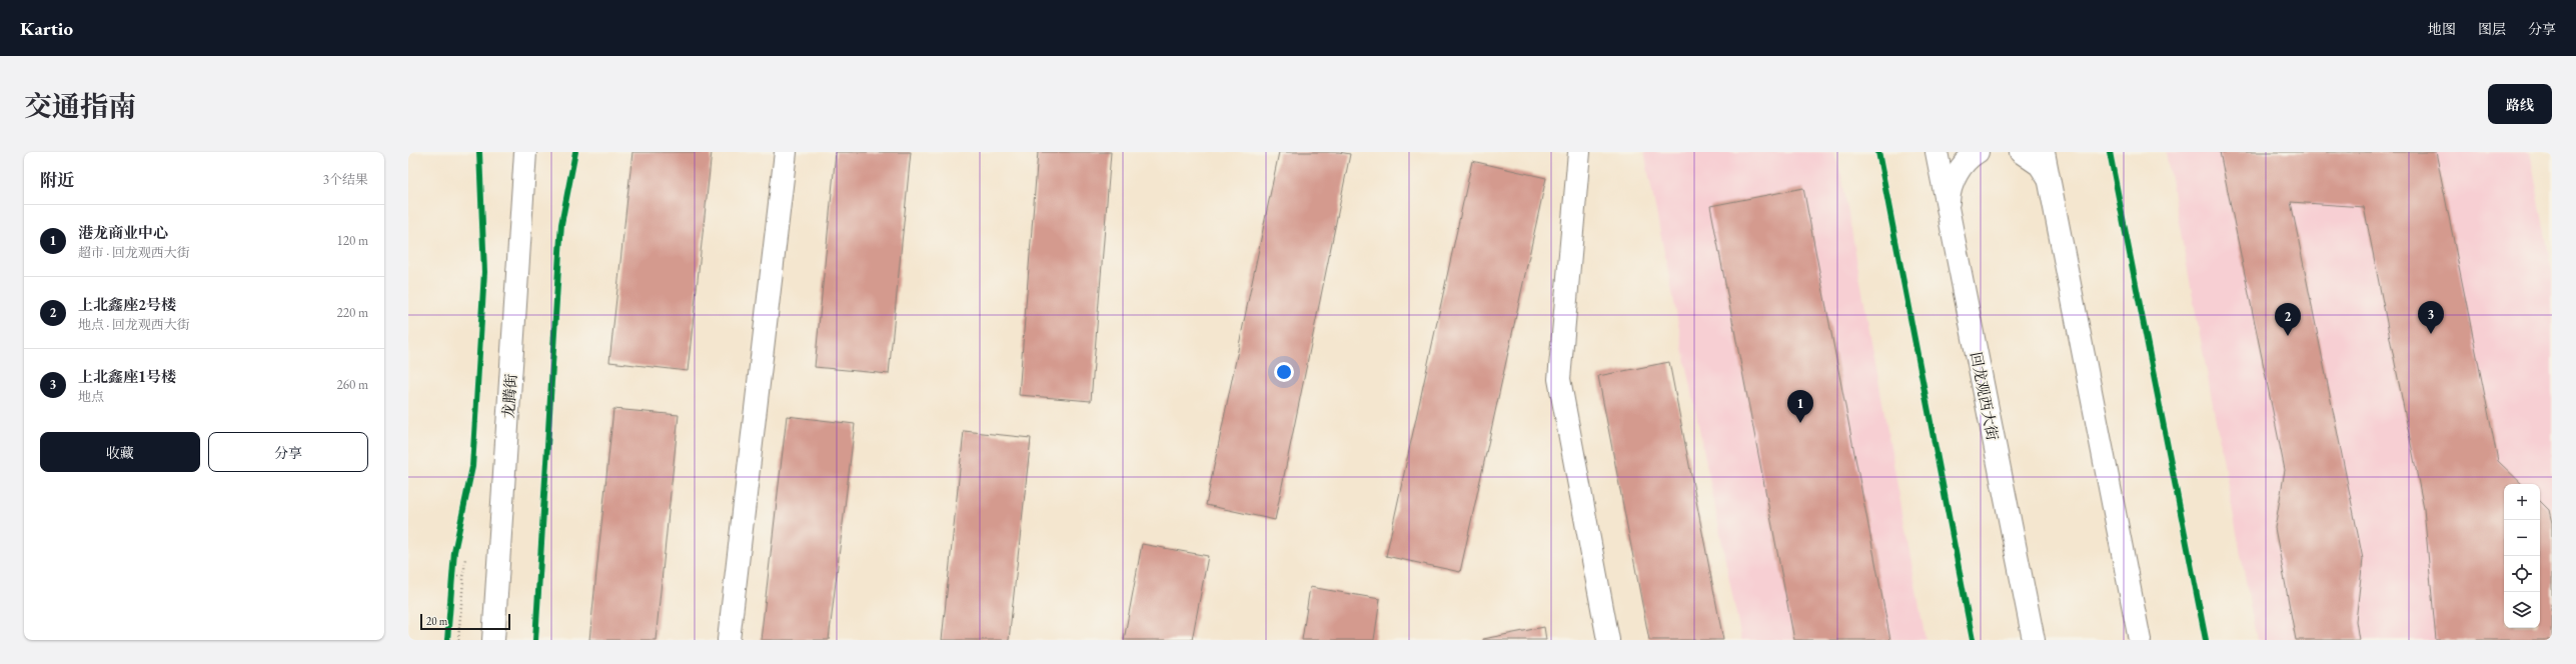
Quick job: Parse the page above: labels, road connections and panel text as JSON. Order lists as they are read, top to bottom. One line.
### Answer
{"streets":{"street":["龙腾街","回龙观西大街"]},"scale_bar":"20 m","page":{"header":"Kartio","nav":["地图","图层","分享"],"title":"交通指南","buttons":["路线",["收藏","分享"]],"heading":["附近","3个结果"],"list":[{"mark":"1","name":"港龙商业中心","note":"超市 · 回龙观西大街","value":"120 m"},{"mark":"2","name":"上北鑫座2号楼","note":"地点 · 回龙观西大街","value":"220 m"},{"mark":"3","name":"上北鑫座1号楼","note":"地点","value":"260 m"}],"pins":["3","2","1"],"map_buttons":["+","−"],"scale":"20 m"}}
